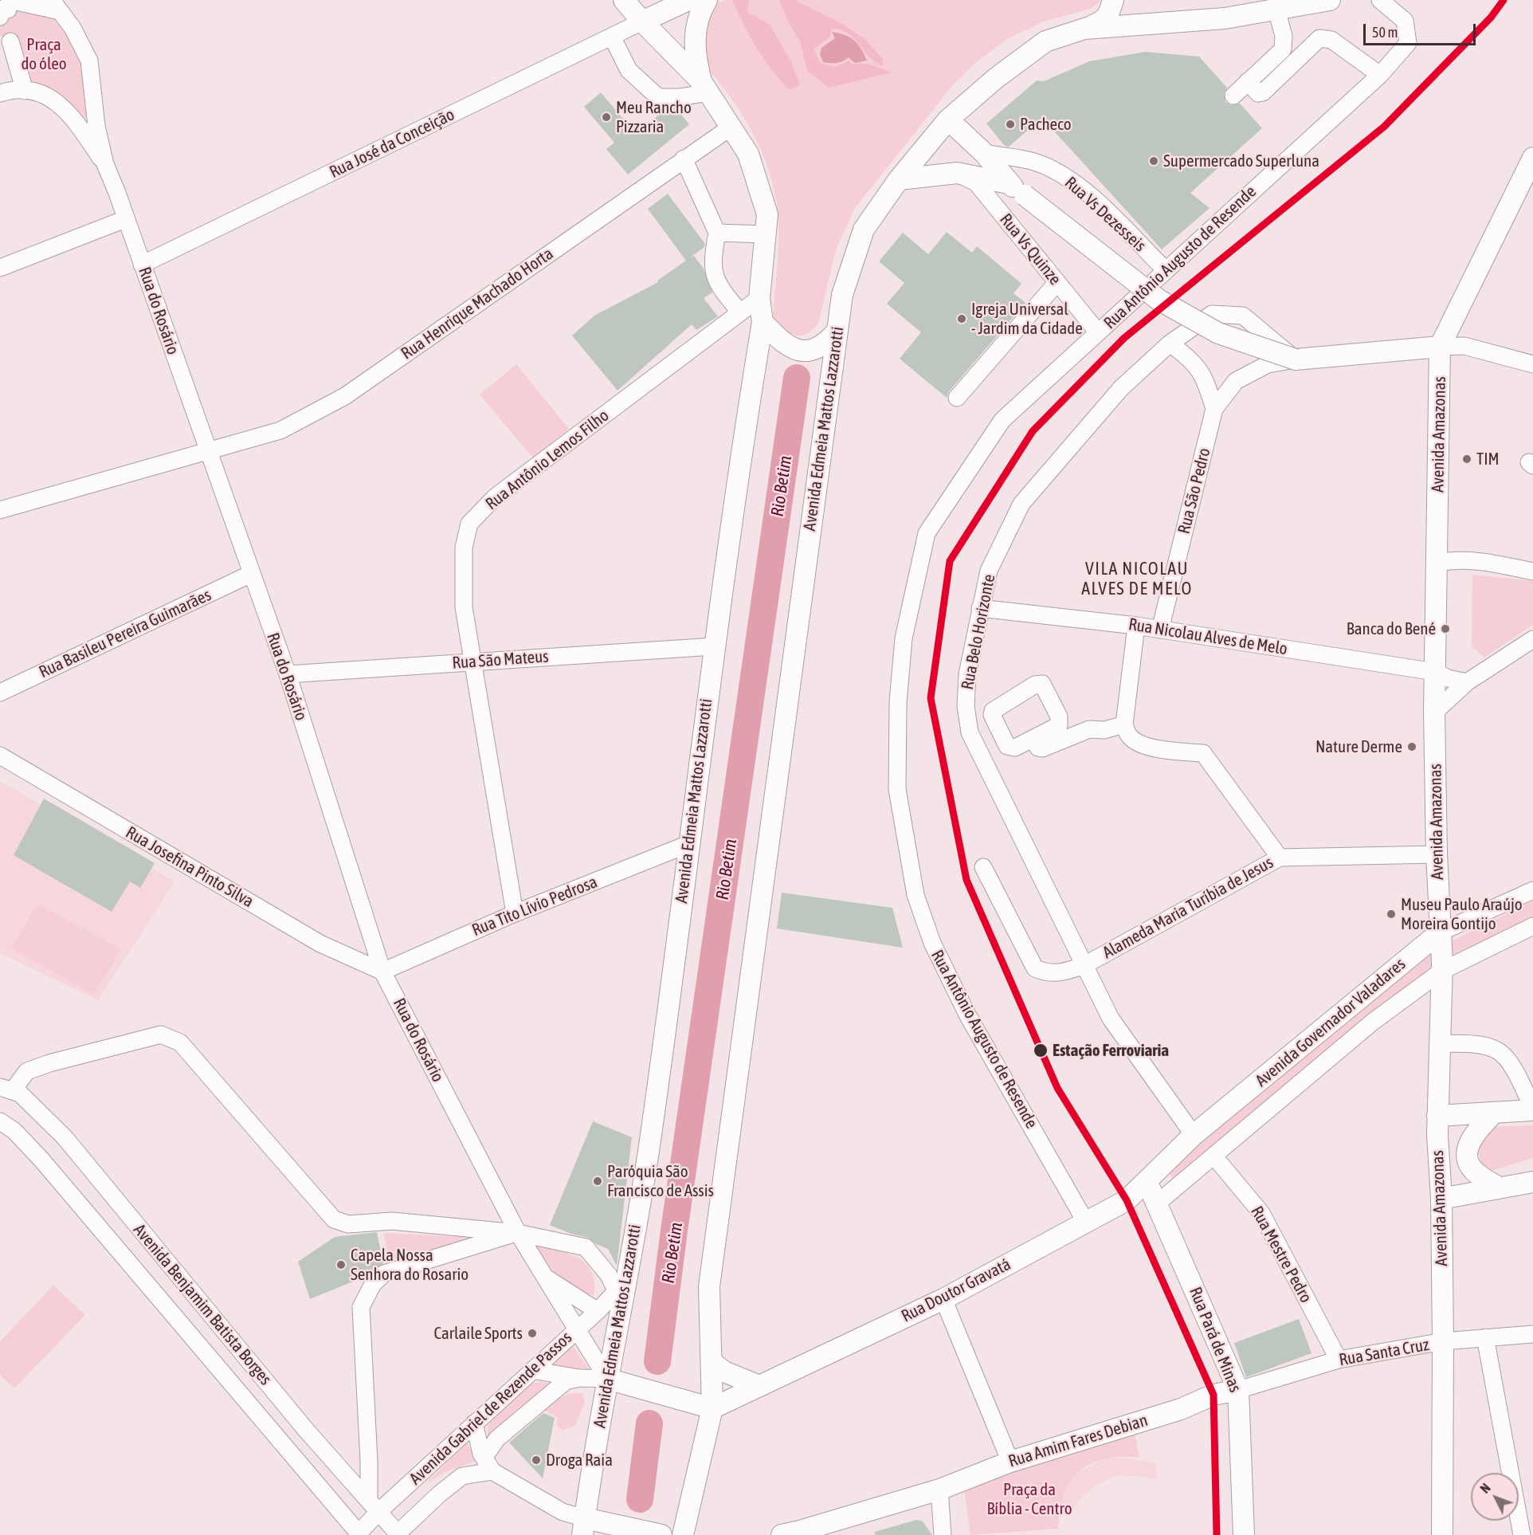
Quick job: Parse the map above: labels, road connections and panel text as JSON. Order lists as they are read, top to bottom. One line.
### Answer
{"streets":{"main road":["Avenida Edmeia Mattos Lazzarotti","Avenida Amazonas","Avenida Governador Valadares","Rua Doutor Gravatá","Rua Pará de Minas","Rua Amim Fares Debian"],"street":["Rua José da Conceição","Rua Vs Dezesseis","Rua Vs Quinze","Rua Antônio Augusto de Resende","Rua Henrique Machado Horta","Rua do Rosário","Rua Antônio Lemos Filho","Rua São Pedro","Rua Belo Horizonte","Rua Basileu Pereira Guimarães","Rua Nicolau Alves de Melo","Rua São Mateus","Rua Josefina Pinto Silva","Rua Tito Lívio Pedrosa","Alameda Maria Turíbia de Jesus","Rua Mestre Pedro","Avenida Benjamim Batista Borges","Rua Santa Cruz","Avenida Gabriel de Rezende Passos"]},"crossings":[["Rua José da Conceição","Rua do Rosário"],["Rua Vs Dezesseis","Rua Antônio Augusto de Resende"],["Rua Vs Quinze","Rua Antônio Augusto de Resende"],["Rua Antônio Augusto de Resende","Rua Doutor Gravatá"],["Rua Henrique Machado Horta","Rua do Rosário"],["Rua Henrique Machado Horta","Avenida Edmeia Mattos Lazzarotti"],["Rua do Rosário","Avenida Edmeia Mattos Lazzarotti"],["Rua do Rosário","Rua Basileu Pereira Guimarães"],["Rua do Rosário","Rua São Mateus"],["Rua do Rosário","Rua Josefina Pinto Silva"],["Rua do Rosário","Rua Tito Lívio Pedrosa"],["Rua do Rosário","Avenida Gabriel de Rezende Passos"],["Avenida Edmeia Mattos Lazzarotti","Rua Antônio Lemos Filho"],["Avenida Edmeia Mattos Lazzarotti","Rua São Mateus"],["Avenida Edmeia Mattos Lazzarotti","Rua Tito Lívio Pedrosa"],["Avenida Edmeia Mattos Lazzarotti","Rua Doutor Gravatá"],["Avenida Edmeia Mattos Lazzarotti","Avenida Gabriel de Rezende Passos"],["Avenida Amazonas","Rua Nicolau Alves de Melo"],["Avenida Amazonas","Alameda Maria Turíbia de Jesus"],["Avenida Amazonas","Avenida Governador Valadares"],["Avenida Amazonas","Rua Santa Cruz"],["Rua Antônio Lemos Filho","Rua São Mateus"],["Rua Antônio Lemos Filho","Rua Tito Lívio Pedrosa"],["Rua São Pedro","Rua Belo Horizonte"],["Rua São Pedro","Rua Nicolau Alves de Melo"],["Rua Belo Horizonte","Rua Nicolau Alves de Melo"],["Rua Belo Horizonte","Alameda Maria Turíbia de Jesus"],["Rua Belo Horizonte","Avenida Governador Valadares"],["Rua Josefina Pinto Silva","Rua Tito Lívio Pedrosa"],["Avenida Governador Valadares","Rua Mestre Pedro"],["Avenida Governador Valadares","Rua Doutor Gravatá"],["Avenida Governador Valadares","Rua Pará de Minas"],["Rua Mestre Pedro","Rua Santa Cruz"],["Rua Doutor Gravatá","Rua Pará de Minas"],["Avenida Benjamim Batista Borges","Avenida Gabriel de Rezende Passos"],["Rua Pará de Minas","Rua Santa Cruz"],["Rua Pará de Minas","Rua Amim Fares Debian"],["Rua Santa Cruz","Rua Amim Fares Debian"]],"districts":["VILA NICOLAU ALVES DE MELO"],"water":["Rio Betim"],"parks":["Praça do óleo","Praça da Bíblia - Centro"],"places":["Meu Rancho Pizzaria","Pacheco","Supermercado Superluna","Igreja Universal - Jardim da Cidade","TIM","Banca do Bené","Nature Derme","Museu Paulo Araújo Moreira Gontijo","Estação Ferroviaria","Paróquia São Francisco de Assis","Capela Nossa Senhora do Rosario","Carlaile Sports","Droga Raia"],"scale_bar":"50 m","north":"top left"}
